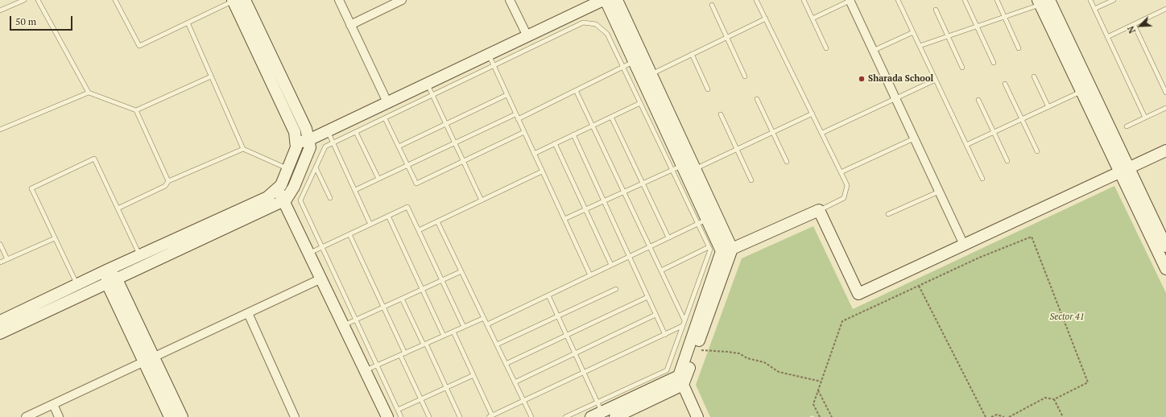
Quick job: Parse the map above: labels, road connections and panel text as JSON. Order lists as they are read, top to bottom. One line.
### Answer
{"parks":["Sector 41"],"places":["Sharada School"],"scale_bar":"50 m","north":"bottom left"}
